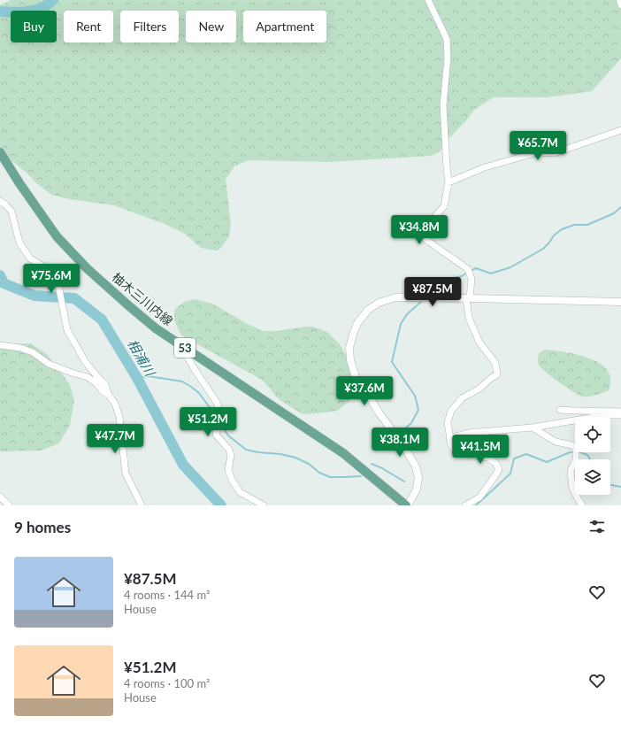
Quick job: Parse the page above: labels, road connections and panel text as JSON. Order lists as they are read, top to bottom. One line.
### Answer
{"streets":{"main road":["柚木三川内線","53"]},"water":["相浦川"],"page":{"chip":["Buy","Rent","Filters","New","Apartment"],"price":["¥65.7M","¥34.8M","¥75.6M","¥87.5M","¥37.6M","¥51.2M","¥47.7M","¥38.1M","¥41.5M"],"heading":"9 homes","list":[{"name":"¥87.5M","note":"4 rooms · 144 m² · House"},{"name":"¥51.2M","note":"4 rooms · 100 m² · House"}]}}
